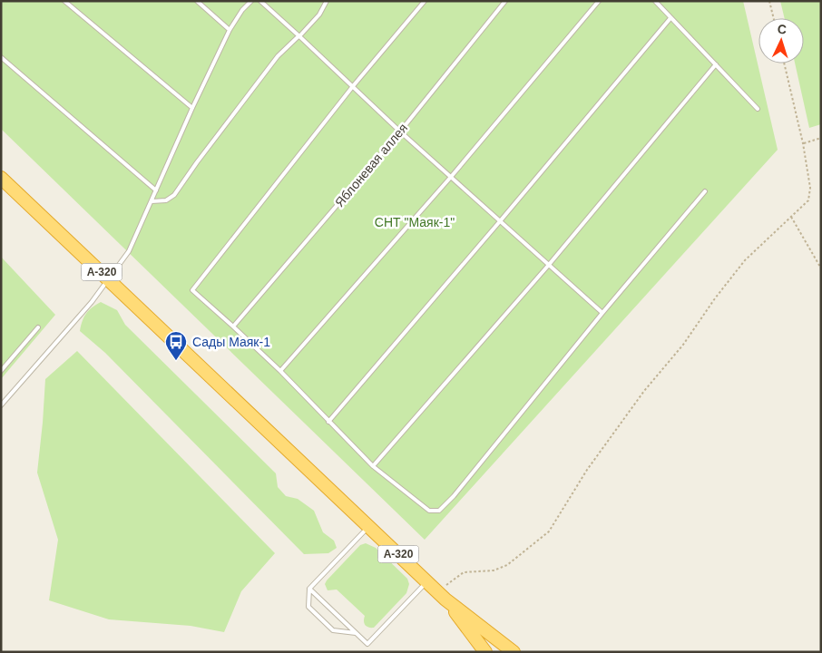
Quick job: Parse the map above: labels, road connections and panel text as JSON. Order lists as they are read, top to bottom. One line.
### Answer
{"streets":{"highway":["А-320"],"lane":["Яблоневая аллея"]},"parks":["СНТ \"Маяк-1\""],"places":{"bus stop":["Сады Маяк-1"]},"north":"top"}
